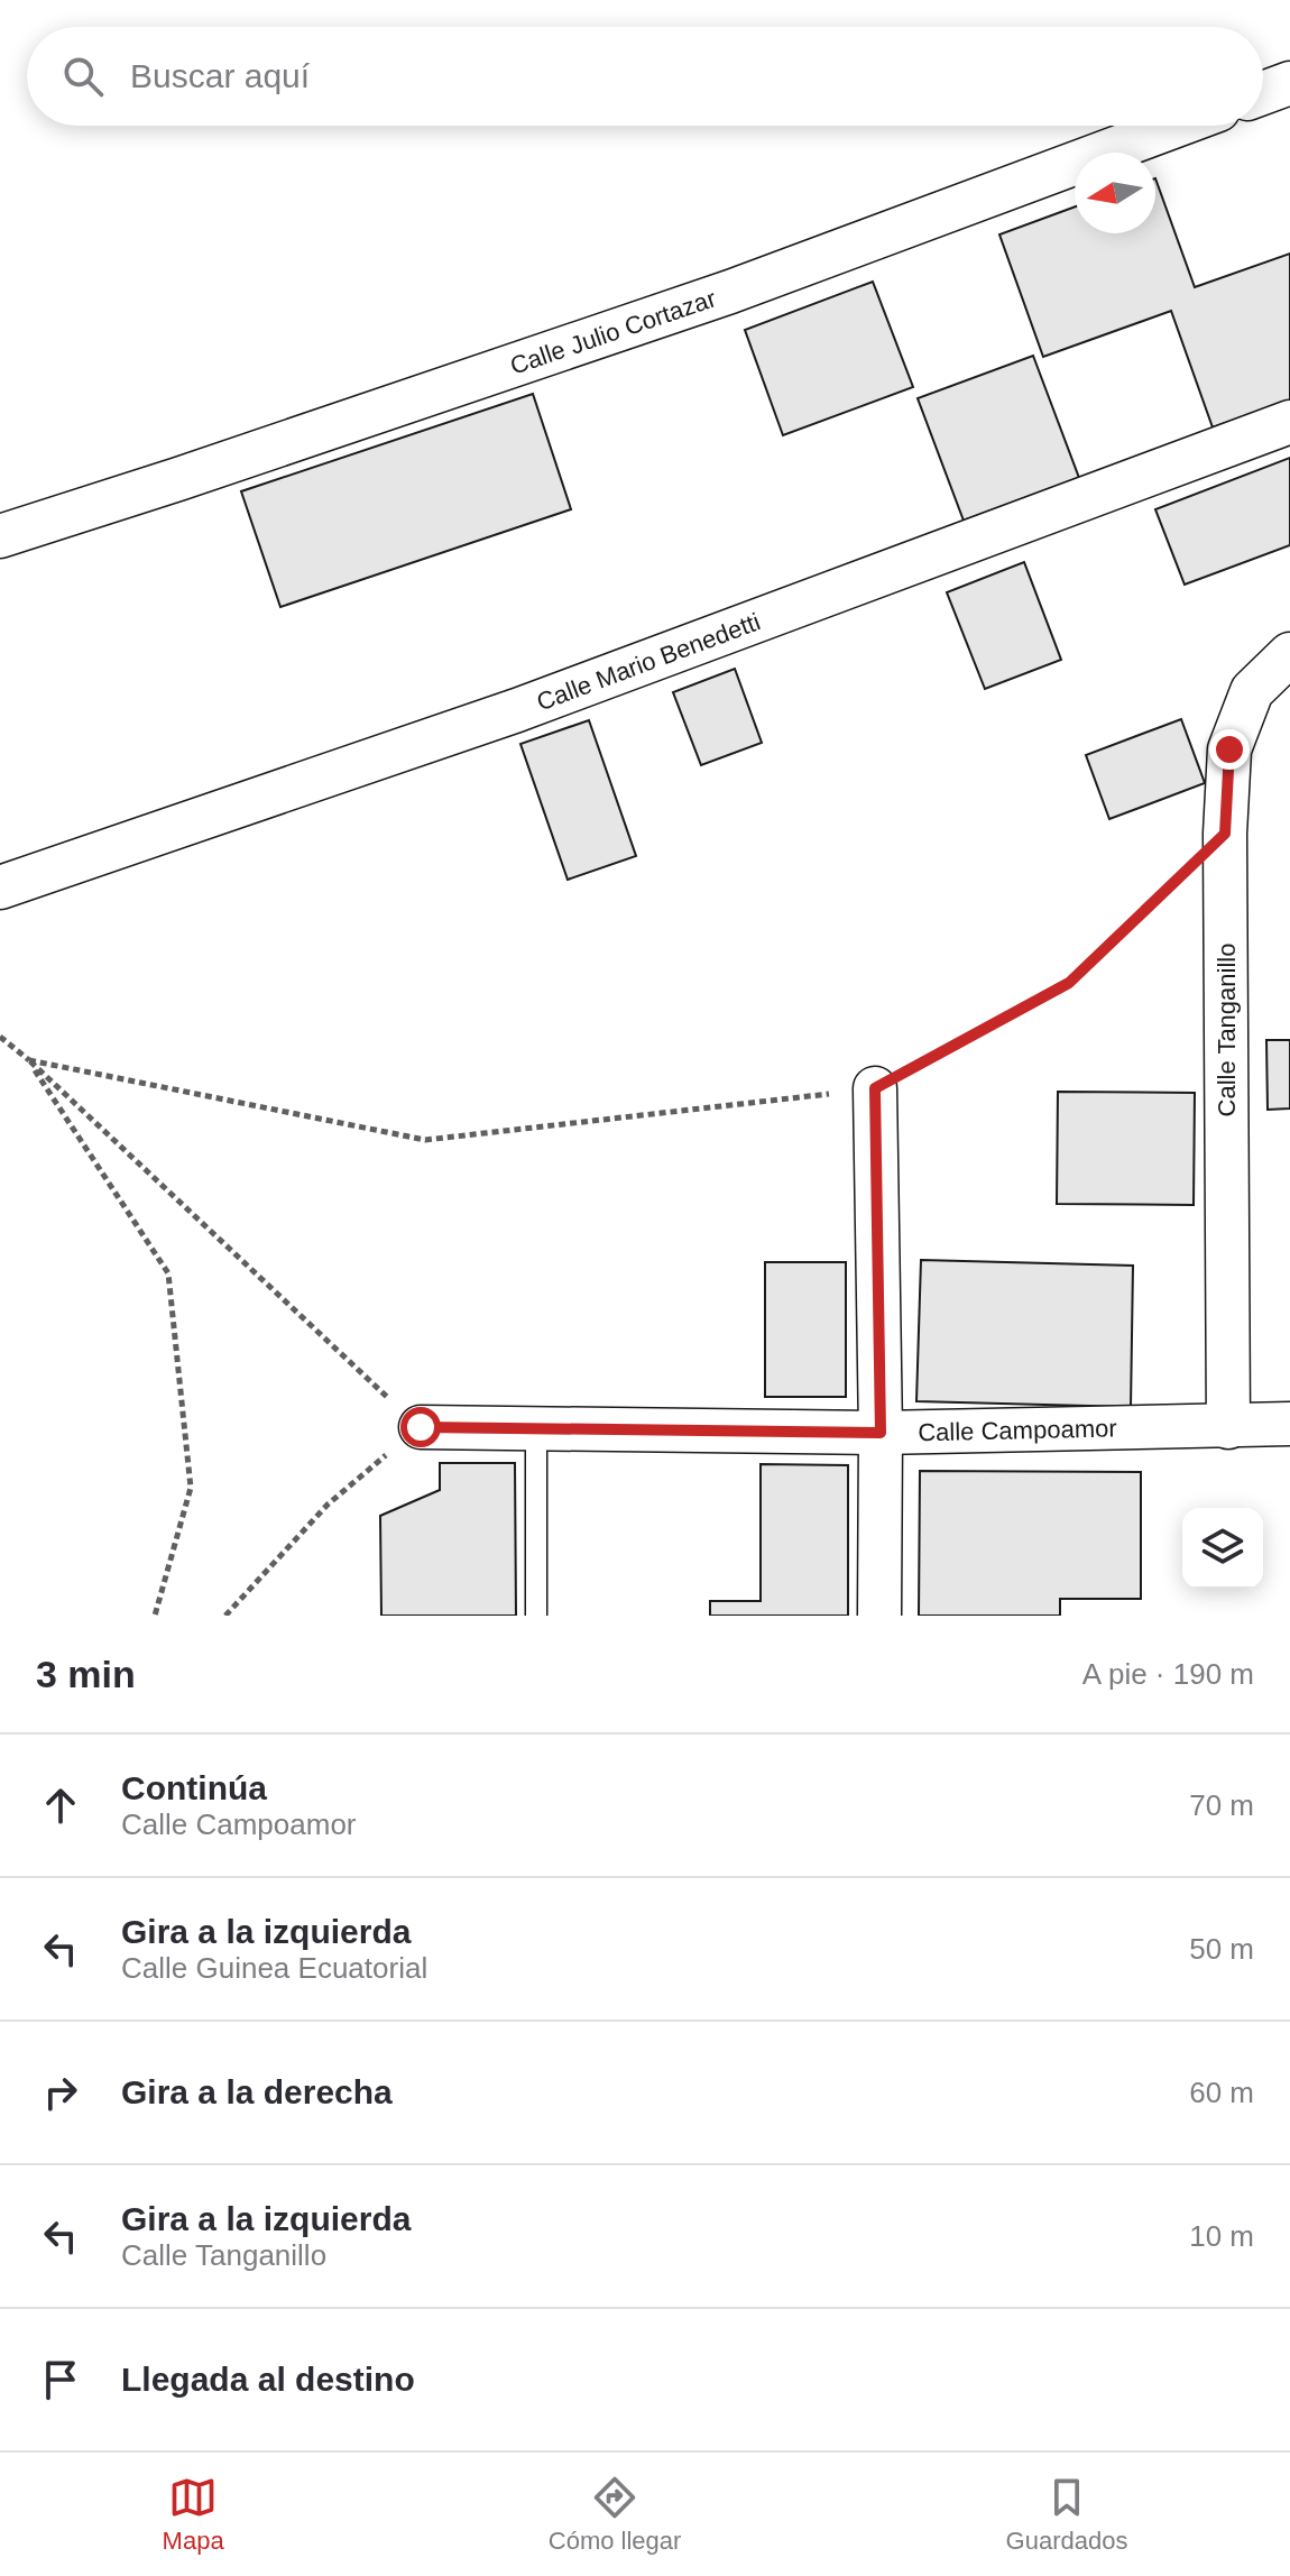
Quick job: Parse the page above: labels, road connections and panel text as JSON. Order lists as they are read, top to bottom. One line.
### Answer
{"streets":{"street":["Calle Julio Cortazar","Calle Mario Benedetti","Calle Tanganillo","Calle Campoamor"]},"crossings":[["Calle Tanganillo","Calle Campoamor"]],"north":"left","page":{"search":"Buscar aquí","heading":["3 min","A pie · 190 m"],"list":[["Continúa","Calle Campoamor","70 m"],["Gira a la izquierda","Calle Guinea Ecuatorial","50 m"],["Gira a la derecha","60 m"],["Gira a la izquierda","Calle Tanganillo","10 m"],"Llegada al destino"],"nav":["Mapa","Cómo llegar","Guardados"]}}
